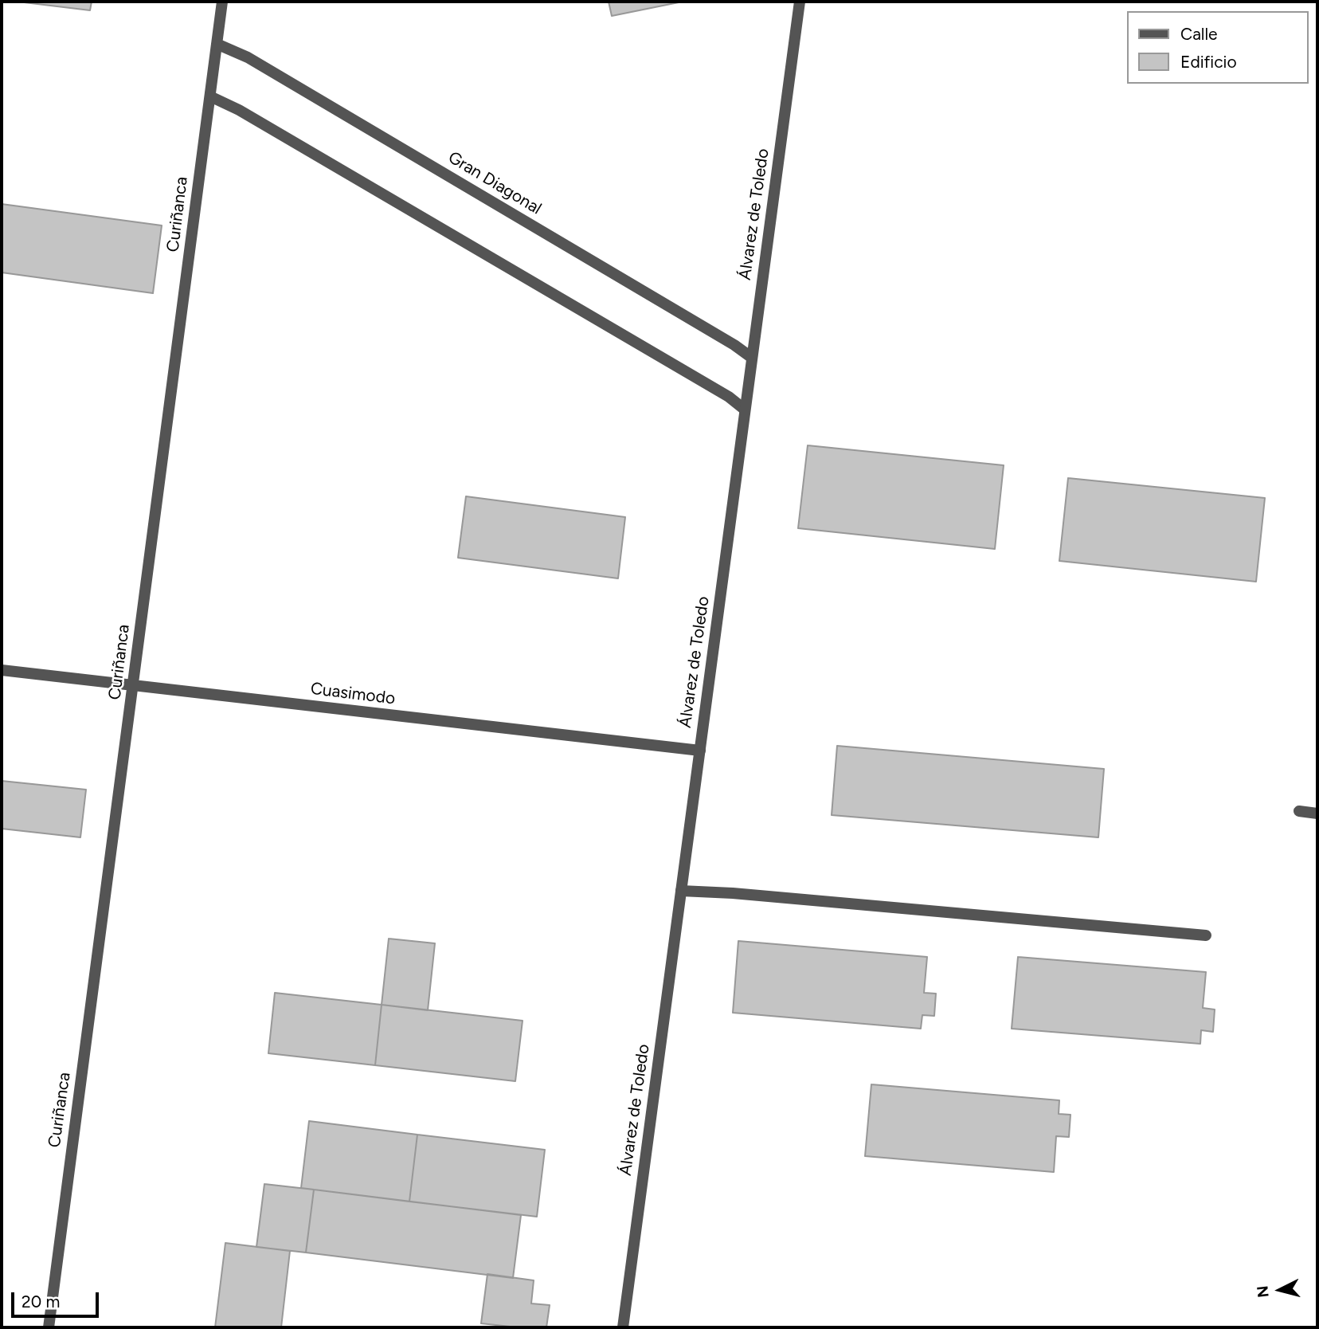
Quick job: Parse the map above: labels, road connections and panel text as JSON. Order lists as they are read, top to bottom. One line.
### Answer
{"streets":{"street":["Gran Diagonal","Curiñanca","Álvarez de Toledo","Cuasimodo"]},"crossings":[["Gran Diagonal","Curiñanca"],["Gran Diagonal","Álvarez de Toledo"],["Curiñanca","Cuasimodo"],["Álvarez de Toledo","Cuasimodo"]],"legend":["Calle","Edificio"],"scale_bar":"20 m","north":"left"}
